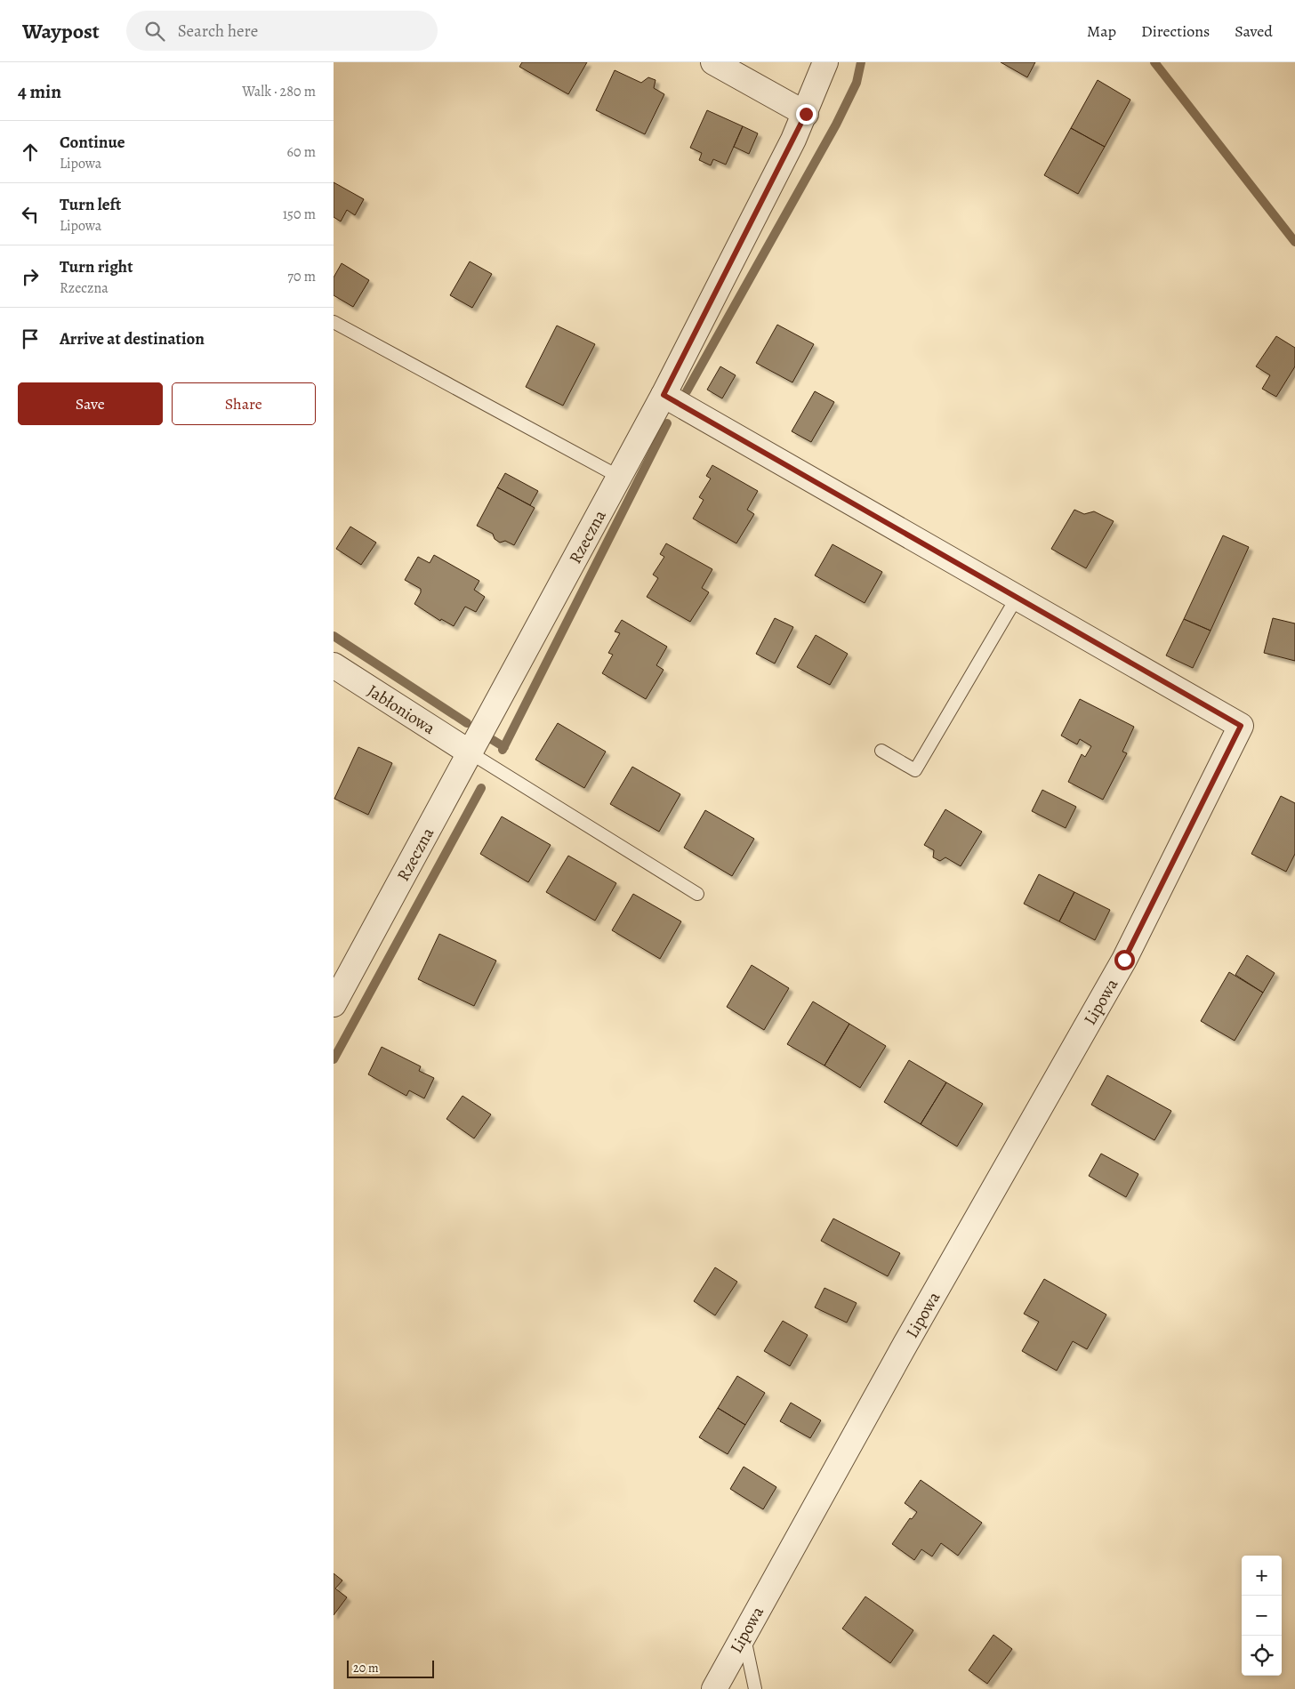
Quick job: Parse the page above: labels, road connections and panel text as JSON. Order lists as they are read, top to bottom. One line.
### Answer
{"streets":{"street":["Rzeczna","Jabłoniowa","Lipowa"]},"crossings":[["Rzeczna","Jabłoniowa"],["Rzeczna","Lipowa"]],"scale_bar":"20 m","page":{"header":"Waypost","search":"Search here","nav":["Map","Directions","Saved"],"heading":["4 min","Walk · 280 m"],"list":[["Continue","Lipowa","60 m"],["Turn left","Lipowa","150 m"],["Turn right","Rzeczna","70 m"],"Arrive at destination"],"buttons":["Save","Share"],"map_buttons":["+","−"],"scale":"20 m"}}
